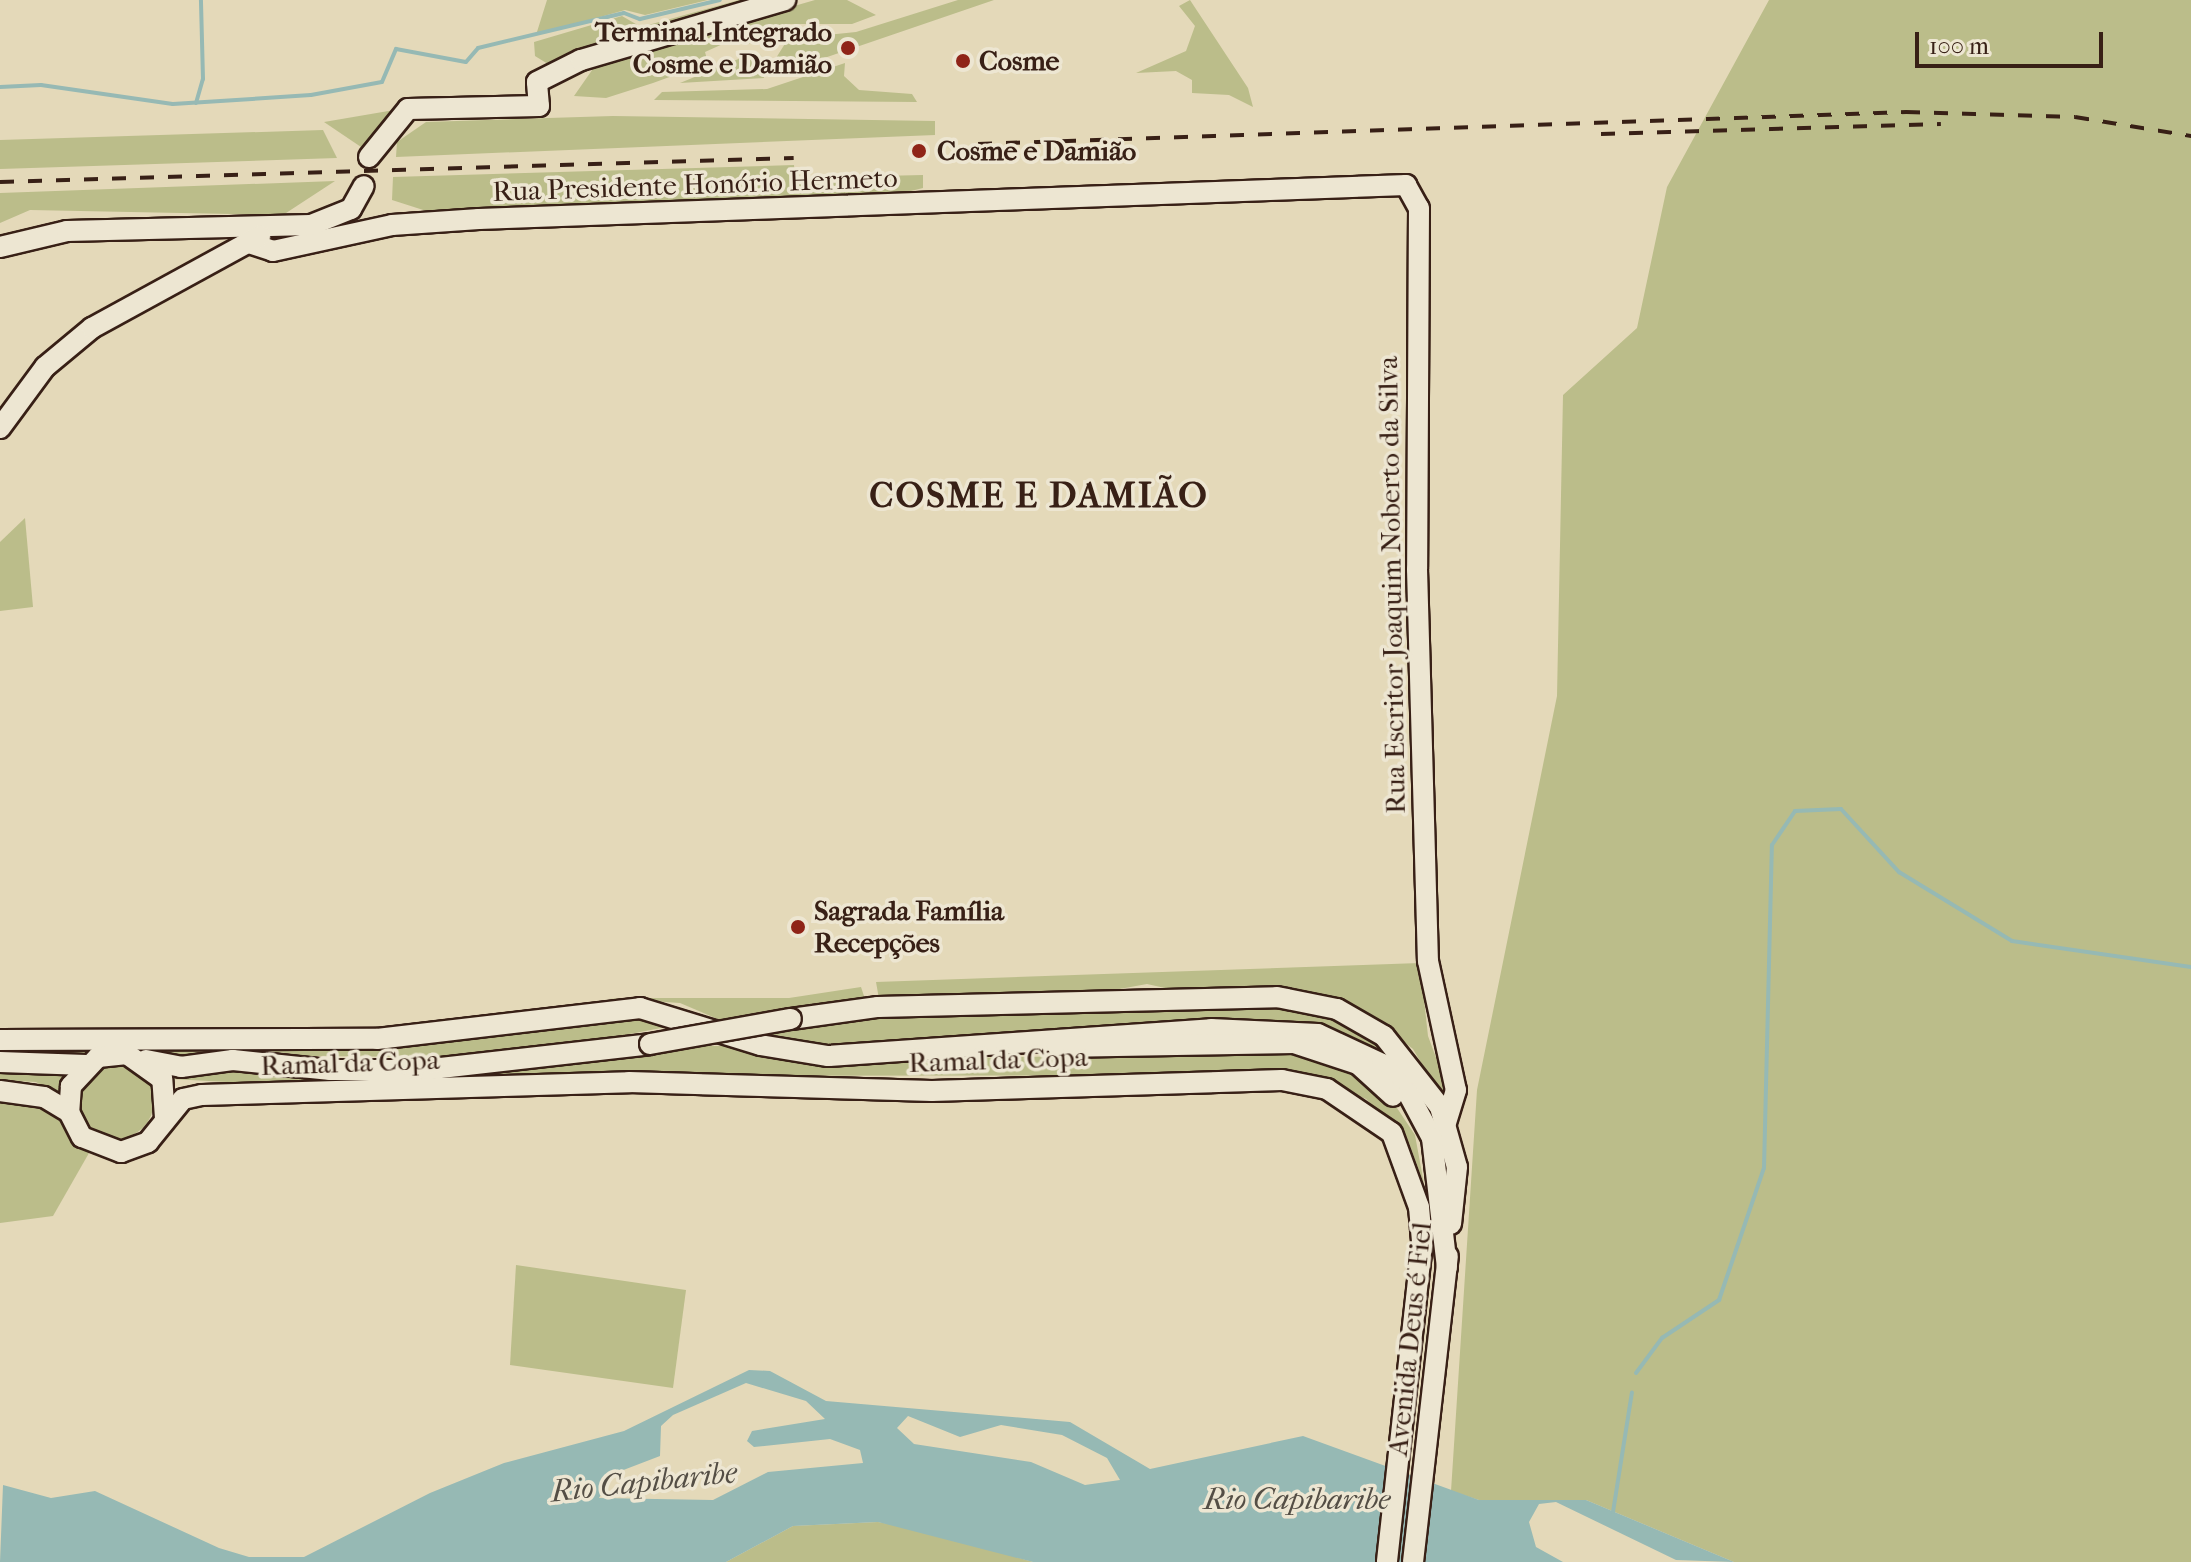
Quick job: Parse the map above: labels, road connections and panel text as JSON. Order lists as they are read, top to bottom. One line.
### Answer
{"streets":{"street":["Rua Presidente Honório Hermeto","Rua Escritor Joaquim Noberto da Silva","Ramal da Copa","Avenida Deus é Fiel"]},"crossings":[["Rua Presidente Honório Hermeto","Rua Escritor Joaquim Noberto da Silva"],["Rua Escritor Joaquim Noberto da Silva","Ramal da Copa"],["Rua Escritor Joaquim Noberto da Silva","Avenida Deus é Fiel"],["Ramal da Copa","Avenida Deus é Fiel"]],"districts":["COSME E DAMIÃO"],"water":["Rio Capibaribe"],"places":["Terminal Integrado Cosme e Damião","Cosme","Cosme e Damião","Sagrada Família Recepções"],"scale_bar":"100 m"}
